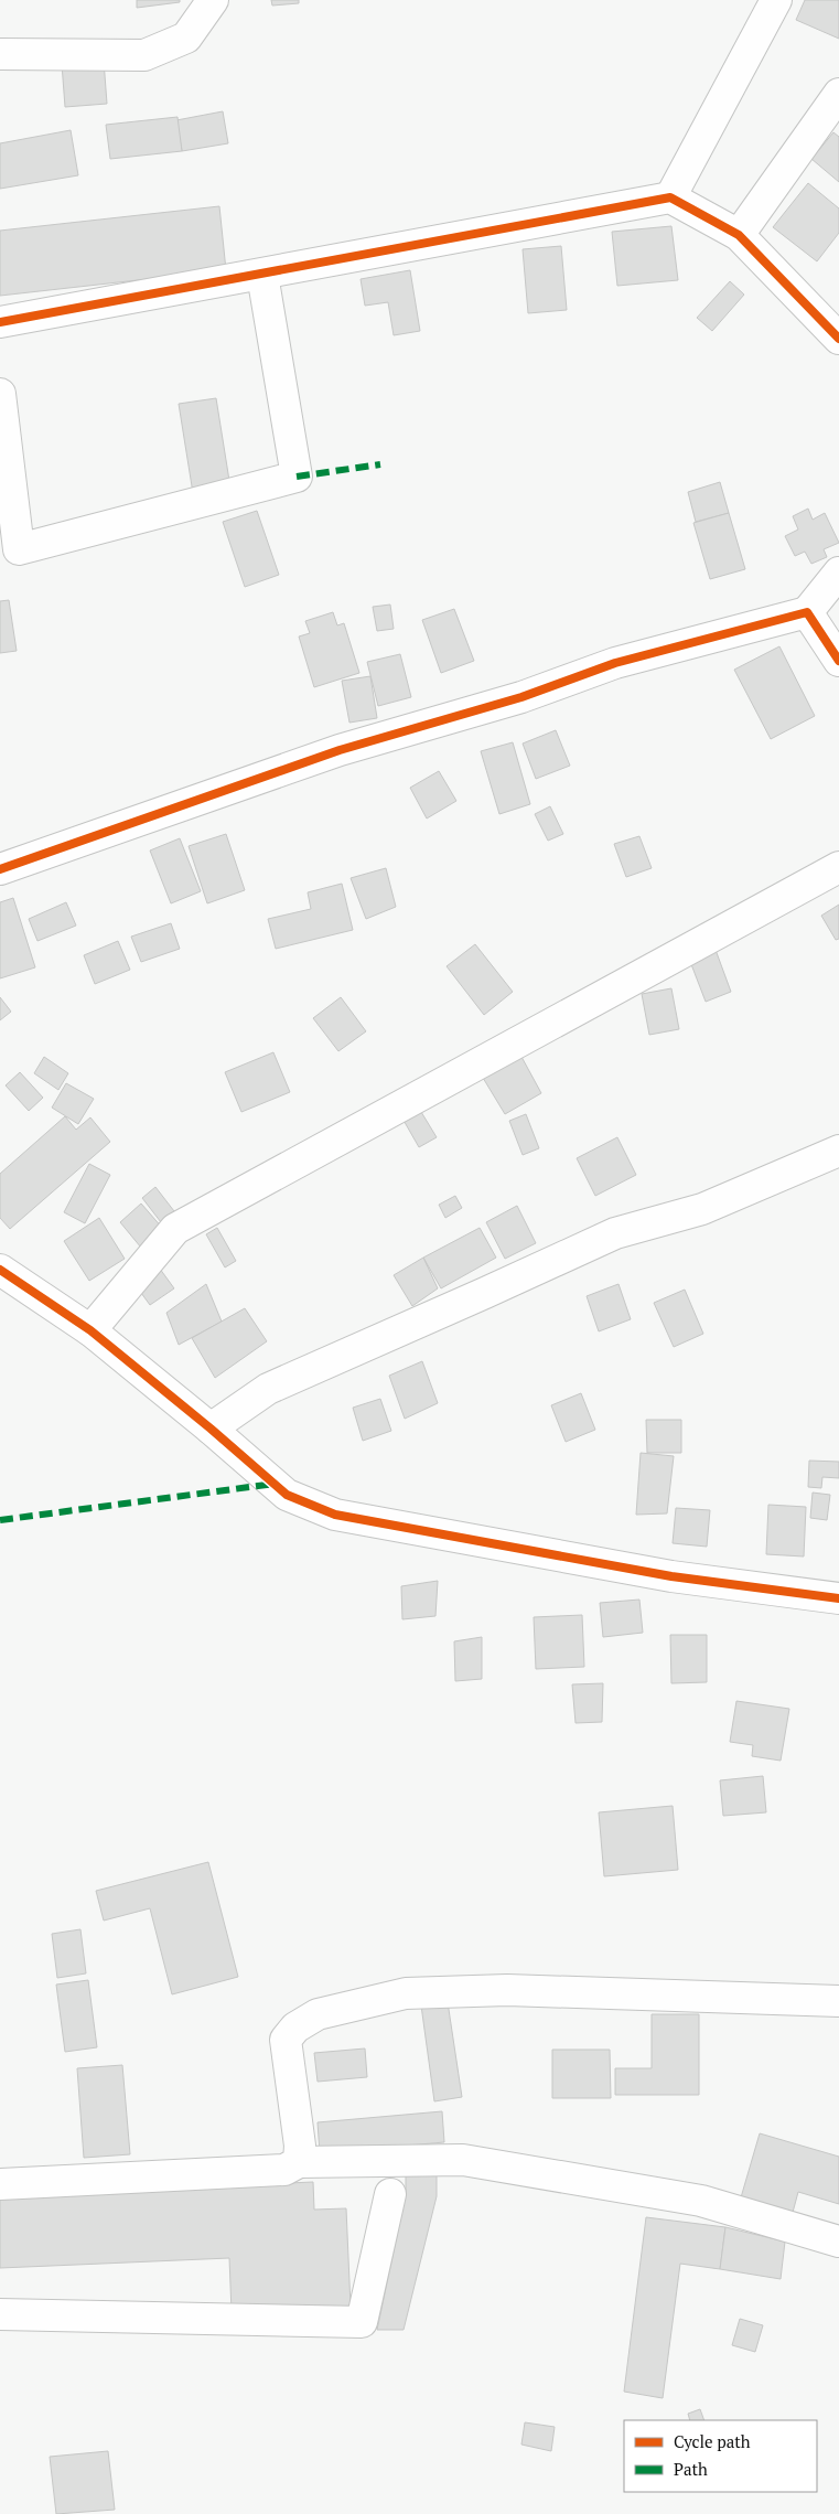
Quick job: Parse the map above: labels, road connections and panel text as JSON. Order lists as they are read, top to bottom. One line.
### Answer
{"legend":["Cycle path","Path"]}
